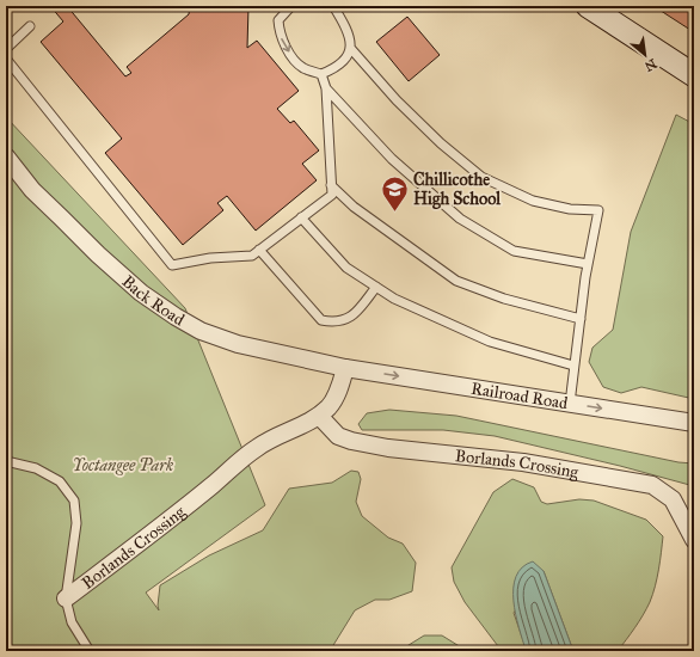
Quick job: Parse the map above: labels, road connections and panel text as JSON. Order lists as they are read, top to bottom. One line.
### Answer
{"streets":{"street":["Back Road","Railroad Road","Borlands Crossing"]},"crossings":[["Back Road","Railroad Road"],["Back Road","Borlands Crossing"],["Railroad Road","Borlands Crossing"]],"one_way":["Railroad Road"],"parks":["Yoctangee Park"],"places":{"school or university":["Chillicothe High School"]},"north":"bottom right"}
